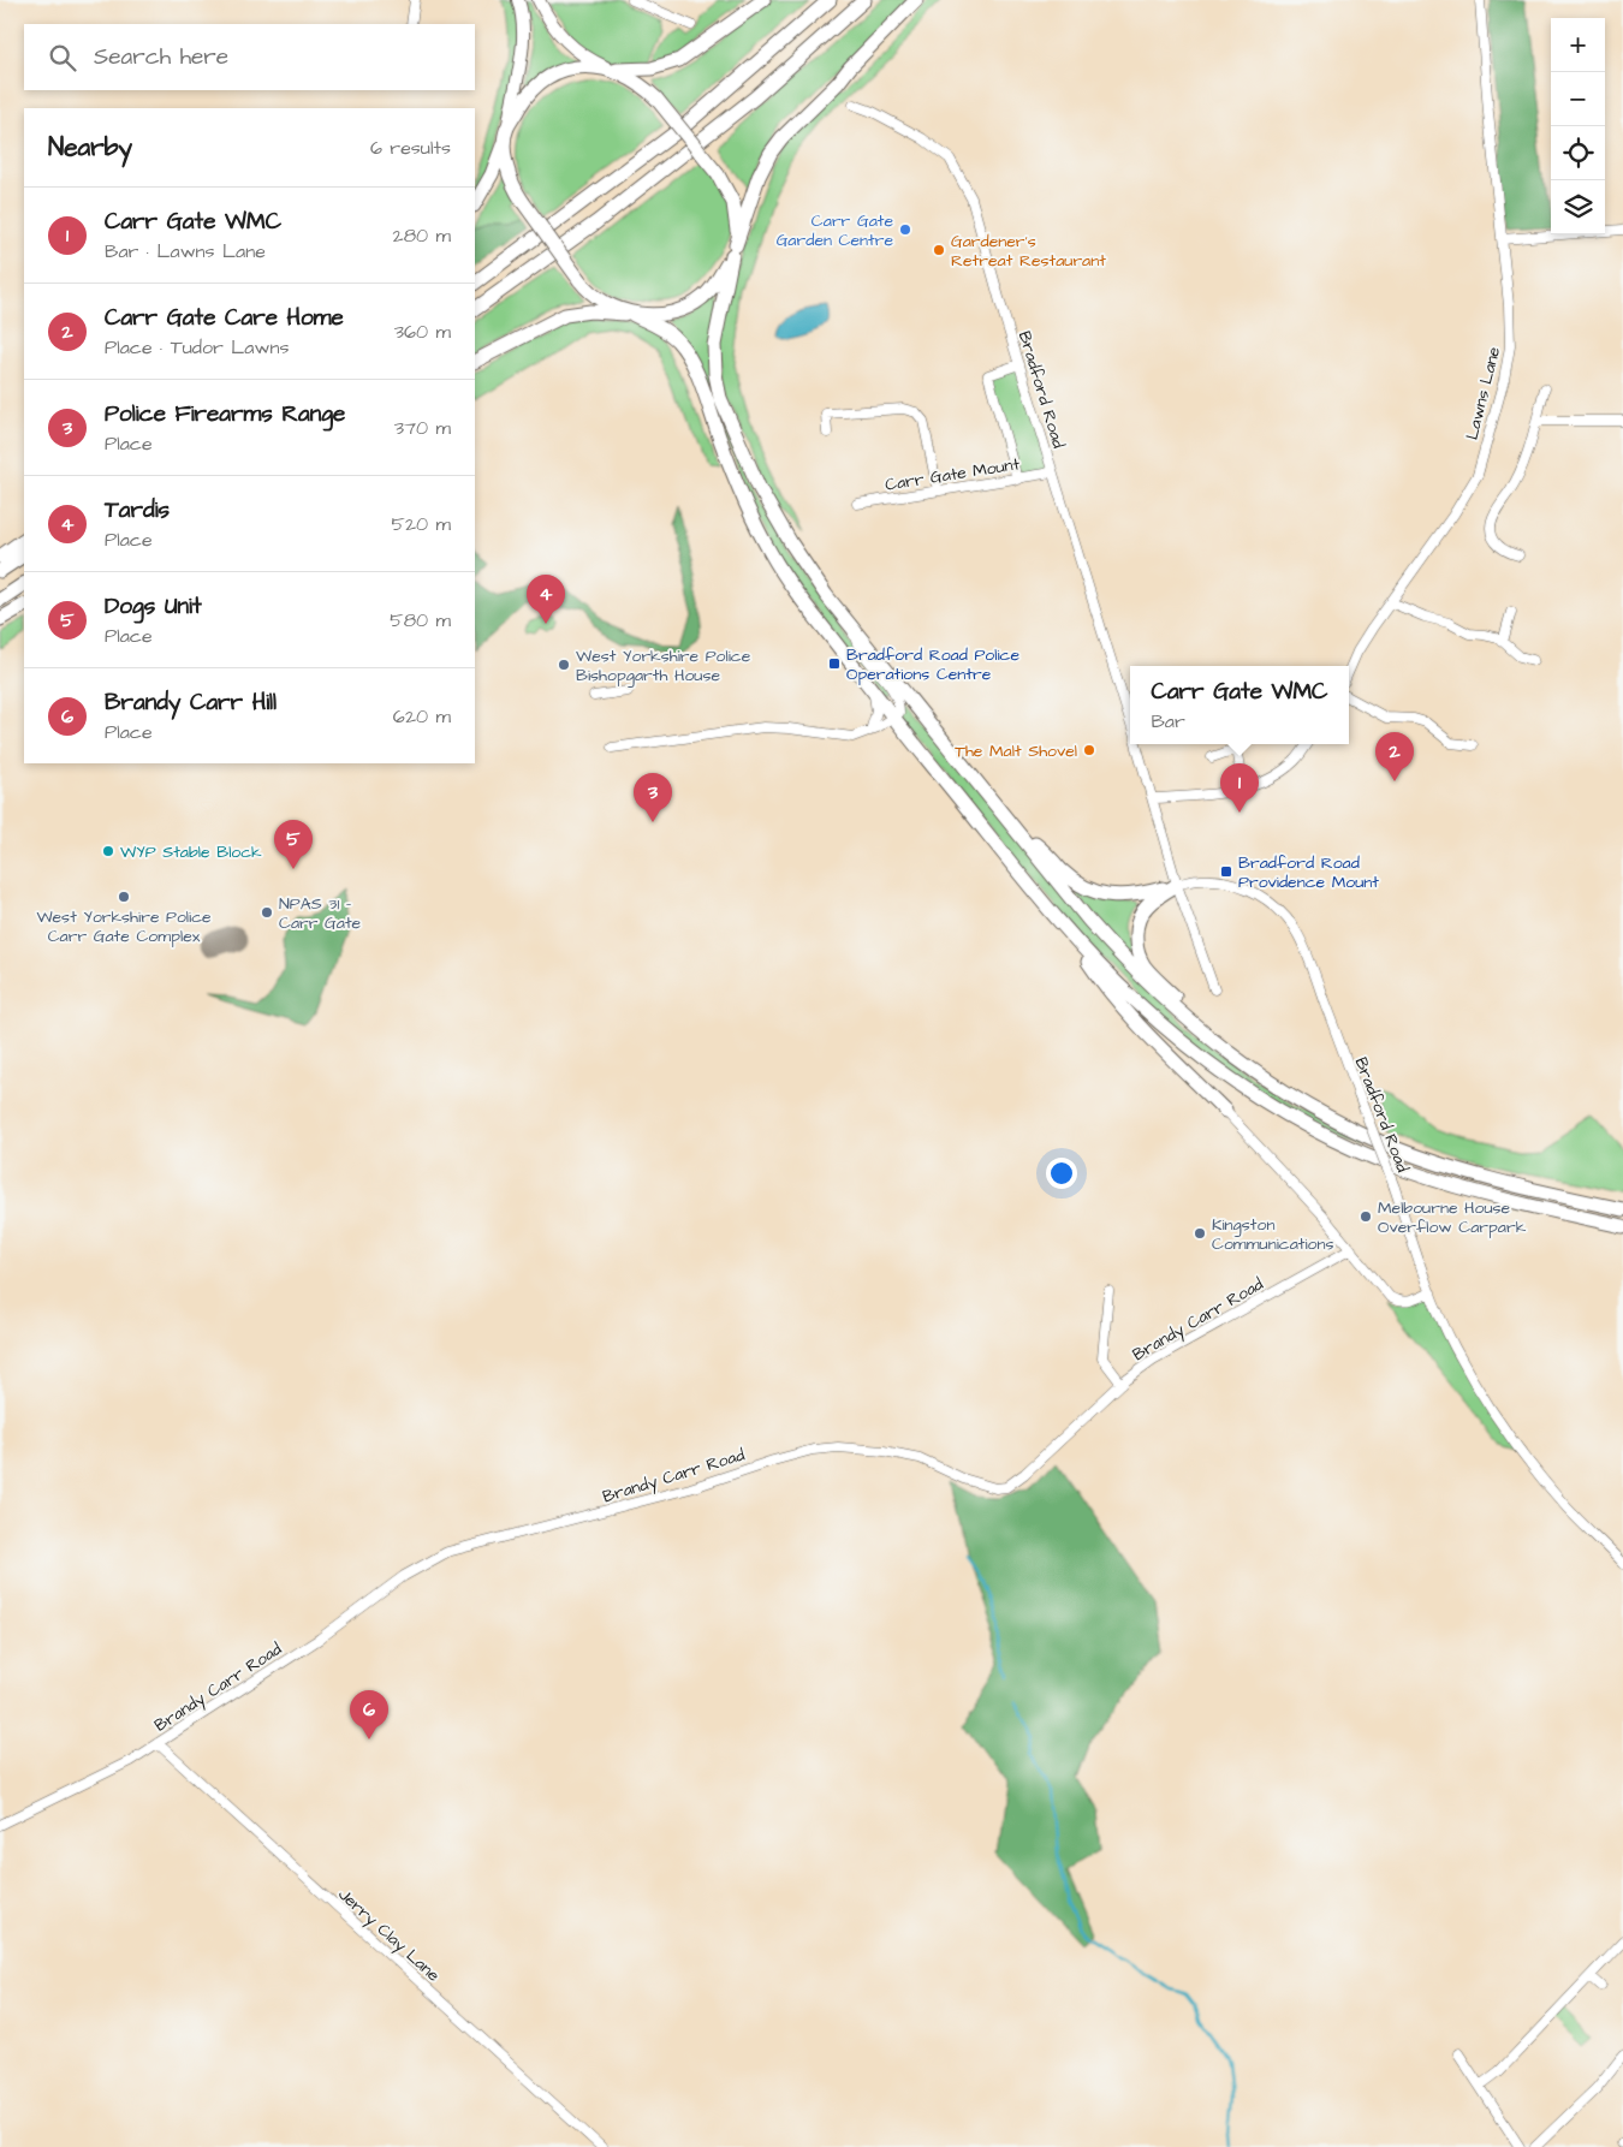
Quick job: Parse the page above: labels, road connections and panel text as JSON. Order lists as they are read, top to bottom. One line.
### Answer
{"streets":{"street":["Bradford Road","Lawns Lane","Carr Gate Mount","Brandy Carr Road","Jerry Clay Lane"]},"crossings":[["Bradford Road","Carr Gate Mount"],["Brandy Carr Road","Jerry Clay Lane"]],"places":{"other":["Carr Gate Garden Centre","Gardener's Retreat Restaurant","West Yorkshire Police Bishopgarth House","The Malt Shovel","WYP Stable Block","West Yorkshire Police Carr Gate Complex","NPAS 31 - Carr Gate","Melbourne House Overflow Carpark","Kingston Communications"],"transit":["Bradford Road Police Operations Centre","Bradford Road Providence Mount"]},"page":{"map_buttons":["+","−"],"search":"Search here","heading":["Nearby","6 results"],"list":[{"mark":"1","name":"Carr Gate WMC","note":"Bar · Lawns Lane","value":"280 m"},{"mark":"2","name":"Carr Gate Care Home","note":"Place · Tudor Lawns","value":"360 m"},{"mark":"3","name":"Police Firearms Range","note":"Place","value":"370 m"},{"mark":"4","name":"Tardis","note":"Place","value":"520 m"},{"mark":"5","name":"Dogs Unit","note":"Place","value":"580 m"},{"mark":"6","name":"Brandy Carr Hill","note":"Place","value":"620 m"}],"pins":["4","2","1","3","5","6"],"popup":["Carr Gate WMC","Bar"]}}
